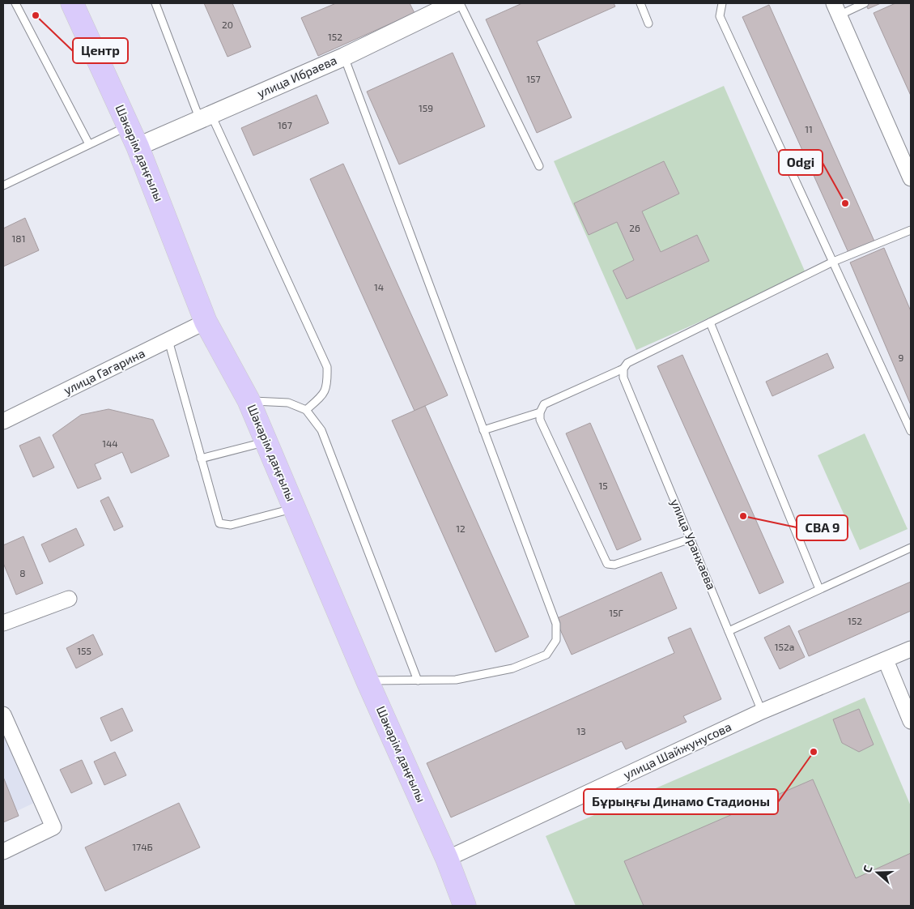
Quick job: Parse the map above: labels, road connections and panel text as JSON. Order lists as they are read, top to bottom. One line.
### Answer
{"streets":{"main road":["Шәкәрім даңғылы"],"street":["улица Ибраева","улица Гагарина","улица Шайжунусова"],"lane":["улица Уранхаева"]},"crossings":[["улица Ибраева","Шәкәрім даңғылы"],["Шәкәрім даңғылы","улица Гагарина"],["Шәкәрім даңғылы","улица Шайжунусова"],["улица Уранхаева","улица Шайжунусова"]],"places":["Центр","Odgi","СВА 9","Бұрыңғы Динамо Стадионы"],"house_numbers":["20","152","157","159","167","11","26","181","14","9","144","15","12","8","15Г","152","152а","155","13","174Б"],"north":"left"}
